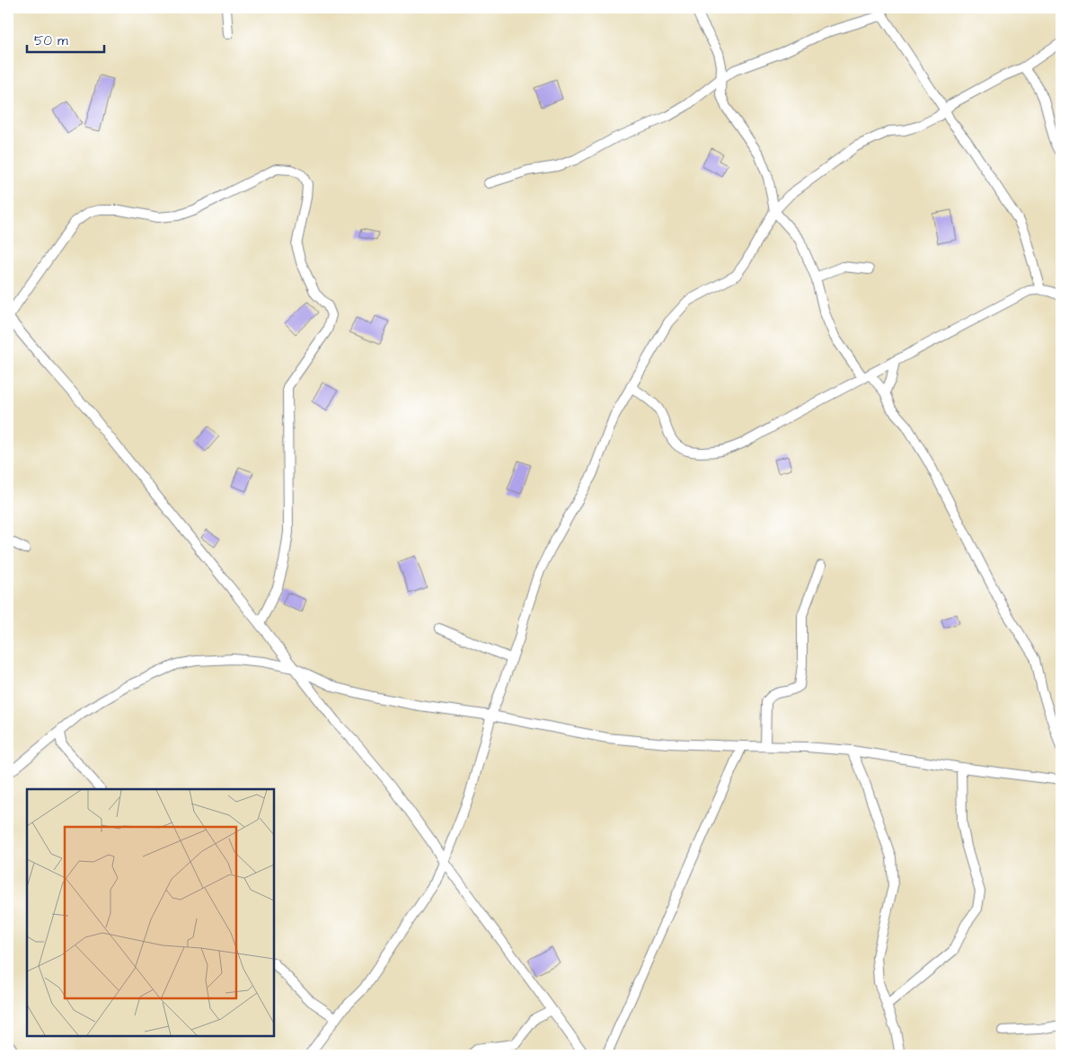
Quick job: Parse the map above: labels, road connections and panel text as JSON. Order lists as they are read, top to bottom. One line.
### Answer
{"scale_bar":"50 m"}
